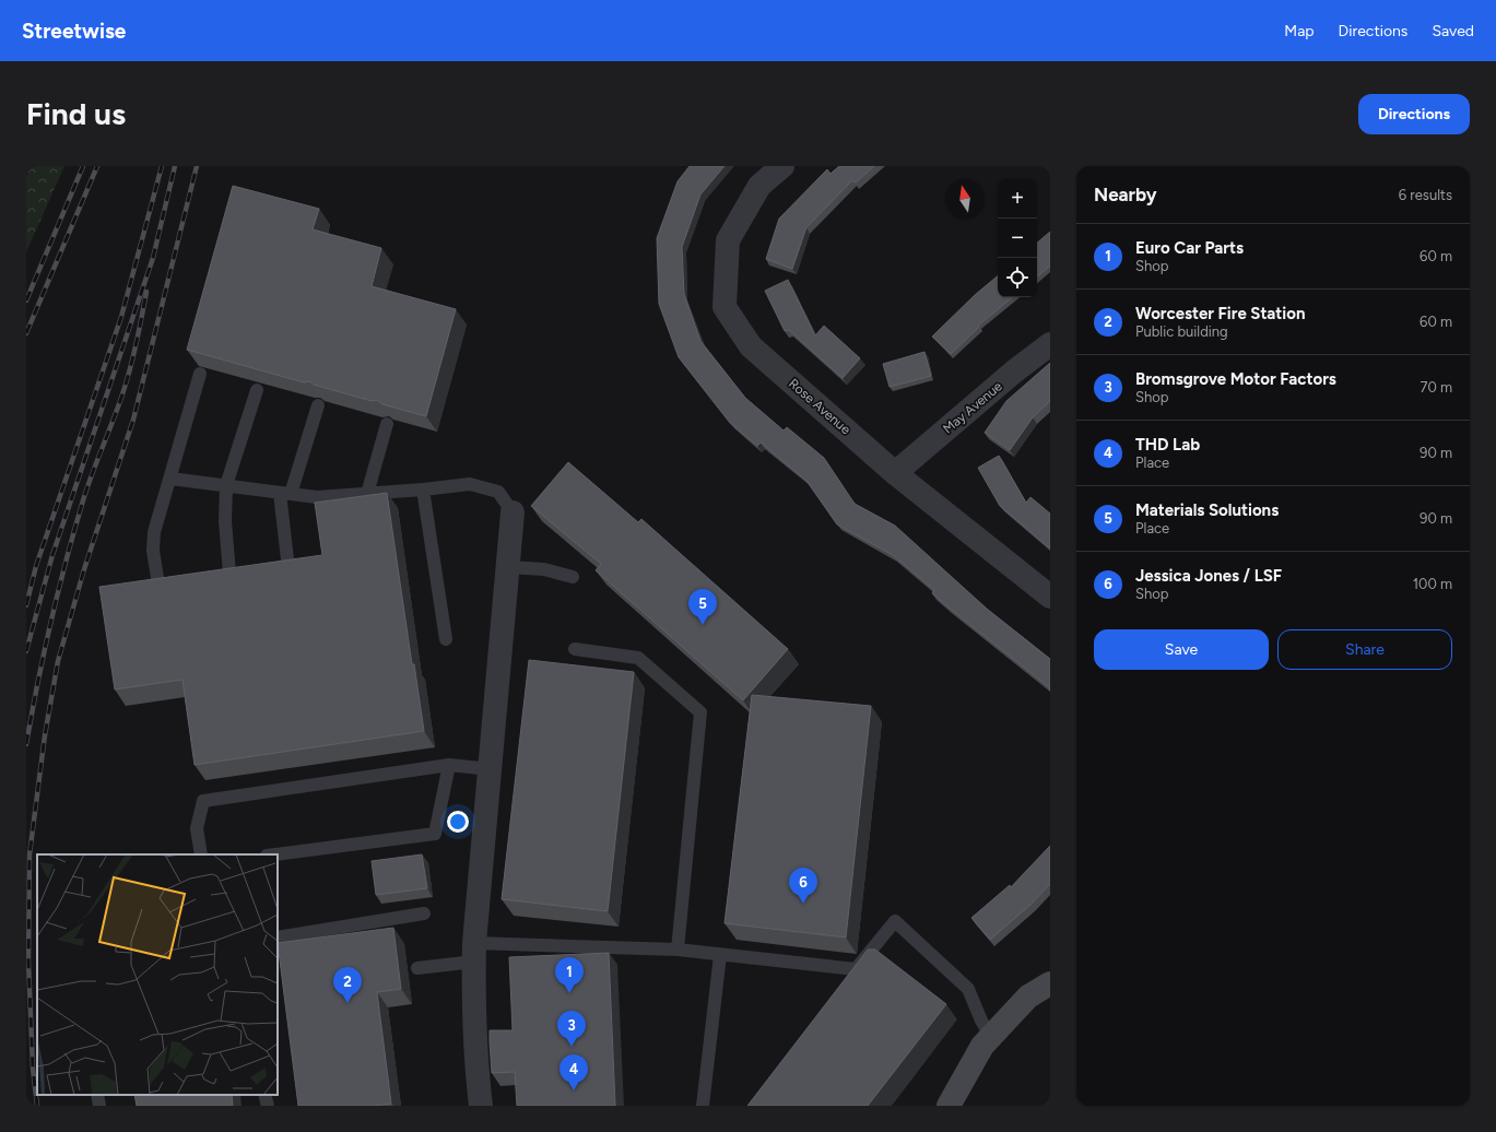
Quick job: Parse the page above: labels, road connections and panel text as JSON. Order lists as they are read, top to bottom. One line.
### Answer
{"streets":{"street":["Rose Avenue","May Avenue"]},"crossings":[["Rose Avenue","May Avenue"]],"north":"top","page":{"header":"Streetwise","nav":["Map","Directions","Saved"],"buttons":["Directions",["Save","Share"]],"title":"Find us","heading":["Nearby","6 results"],"map_buttons":["+","−"],"list":[{"mark":"1","name":"Euro Car Parts","note":"Shop","value":"60 m"},{"mark":"2","name":"Worcester Fire Station","note":"Public building","value":"60 m"},{"mark":"3","name":"Bromsgrove Motor Factors","note":"Shop","value":"70 m"},{"mark":"4","name":"THD Lab","note":"Place","value":"90 m"},{"mark":"5","name":"Materials Solutions","note":"Place","value":"90 m"},{"mark":"6","name":"Jessica Jones / LSF","note":"Shop","value":"100 m"}],"pins":["5","6","1","2","3","4"]}}
